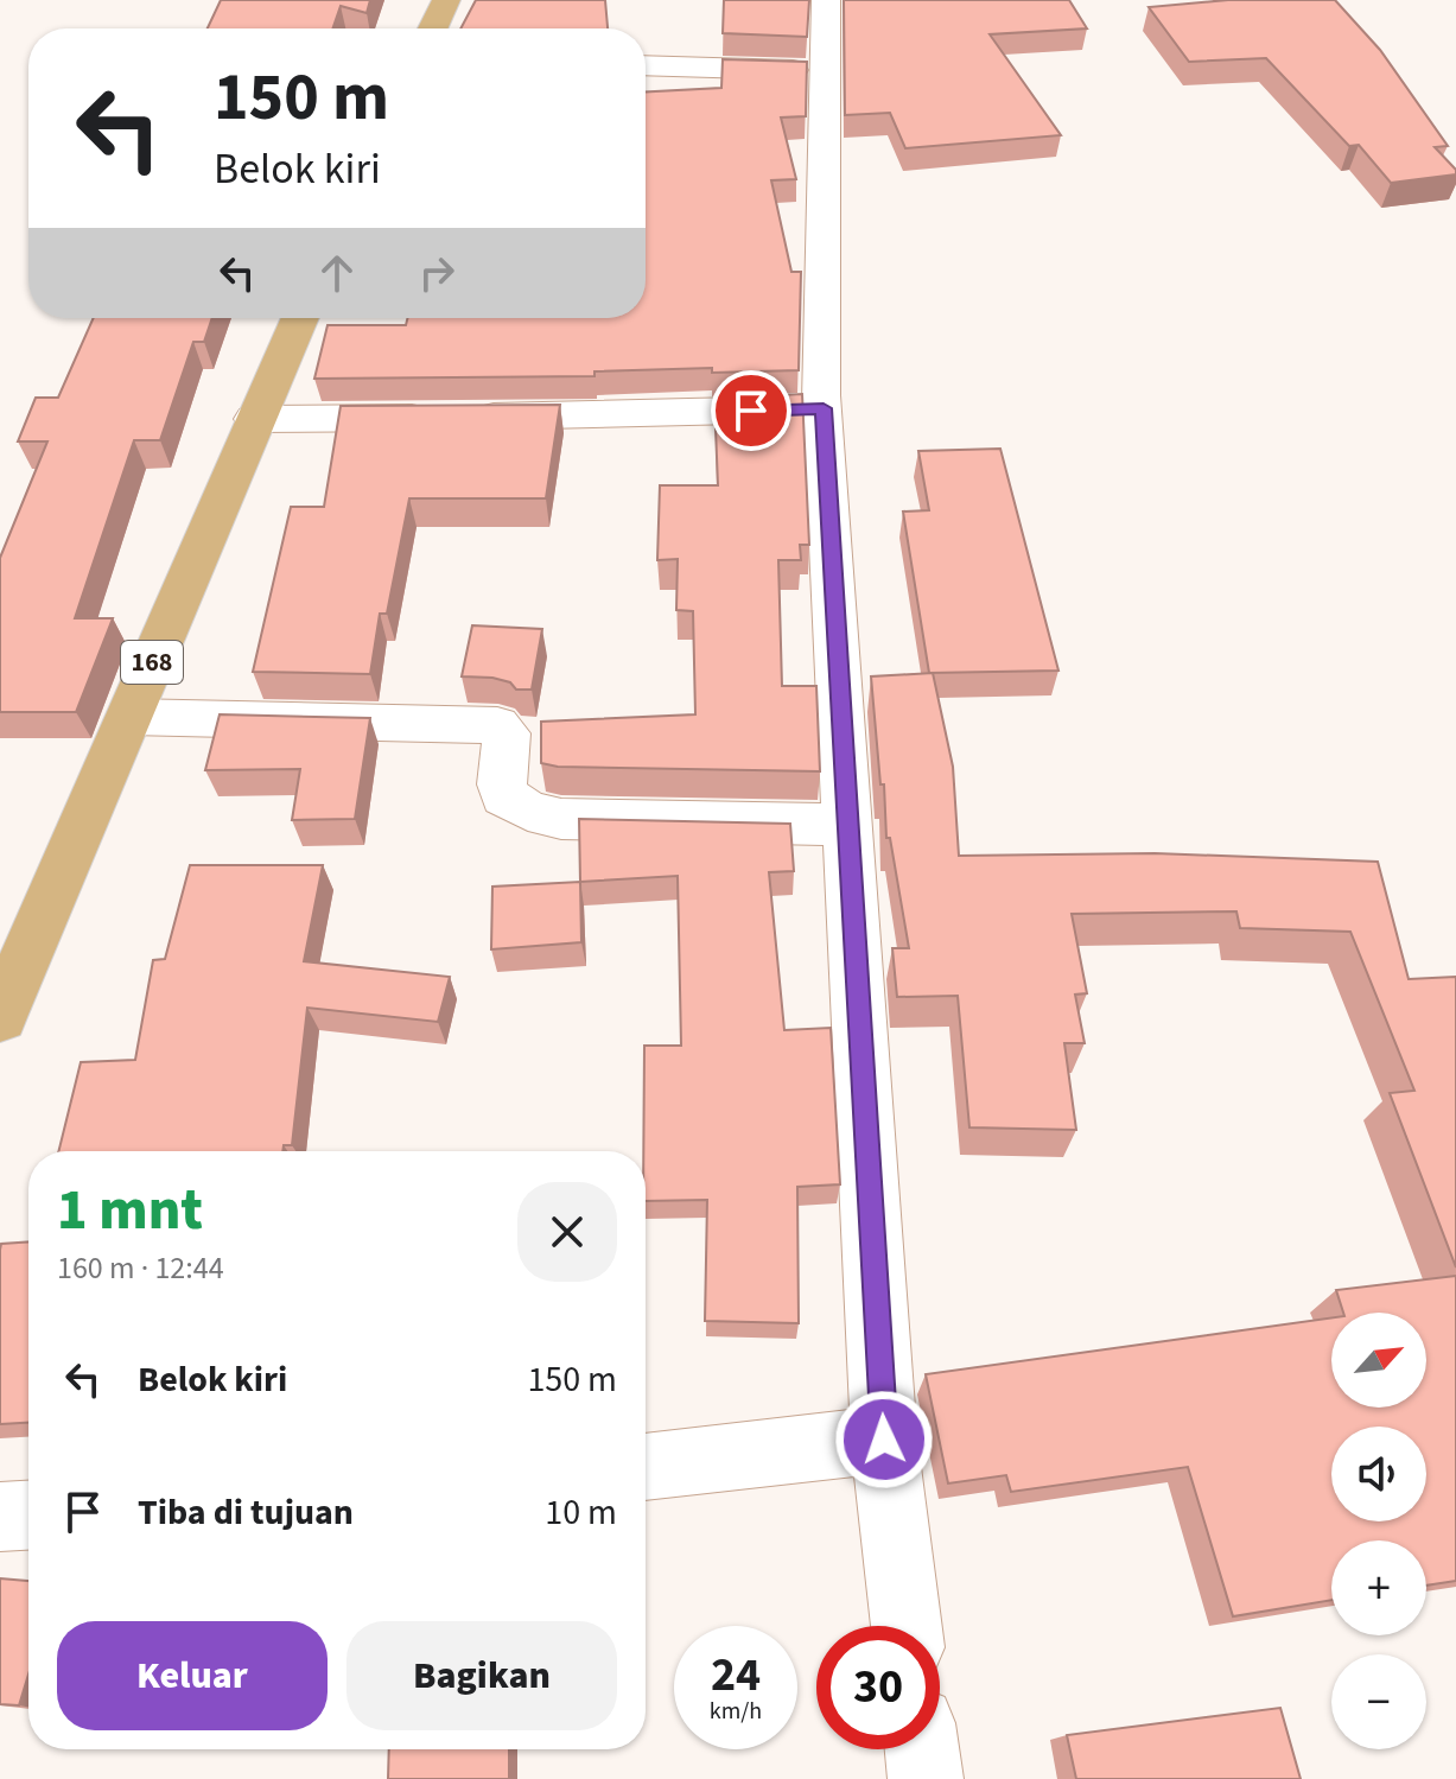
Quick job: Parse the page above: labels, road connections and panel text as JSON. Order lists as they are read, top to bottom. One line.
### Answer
{"streets":{"main road":["168"]},"north":"top right","page":{"turn":["150 m","Belok kiri"],"heading":["1 mnt","160 m · 12:44"],"map_buttons":["+","−"],"list":[{"name":"Belok kiri","value":"150 m"},{"name":"Tiba di tujuan","value":"10 m"}],"buttons":["Keluar","Bagikan"],"speed":"24 km/h","limit":"30"}}
